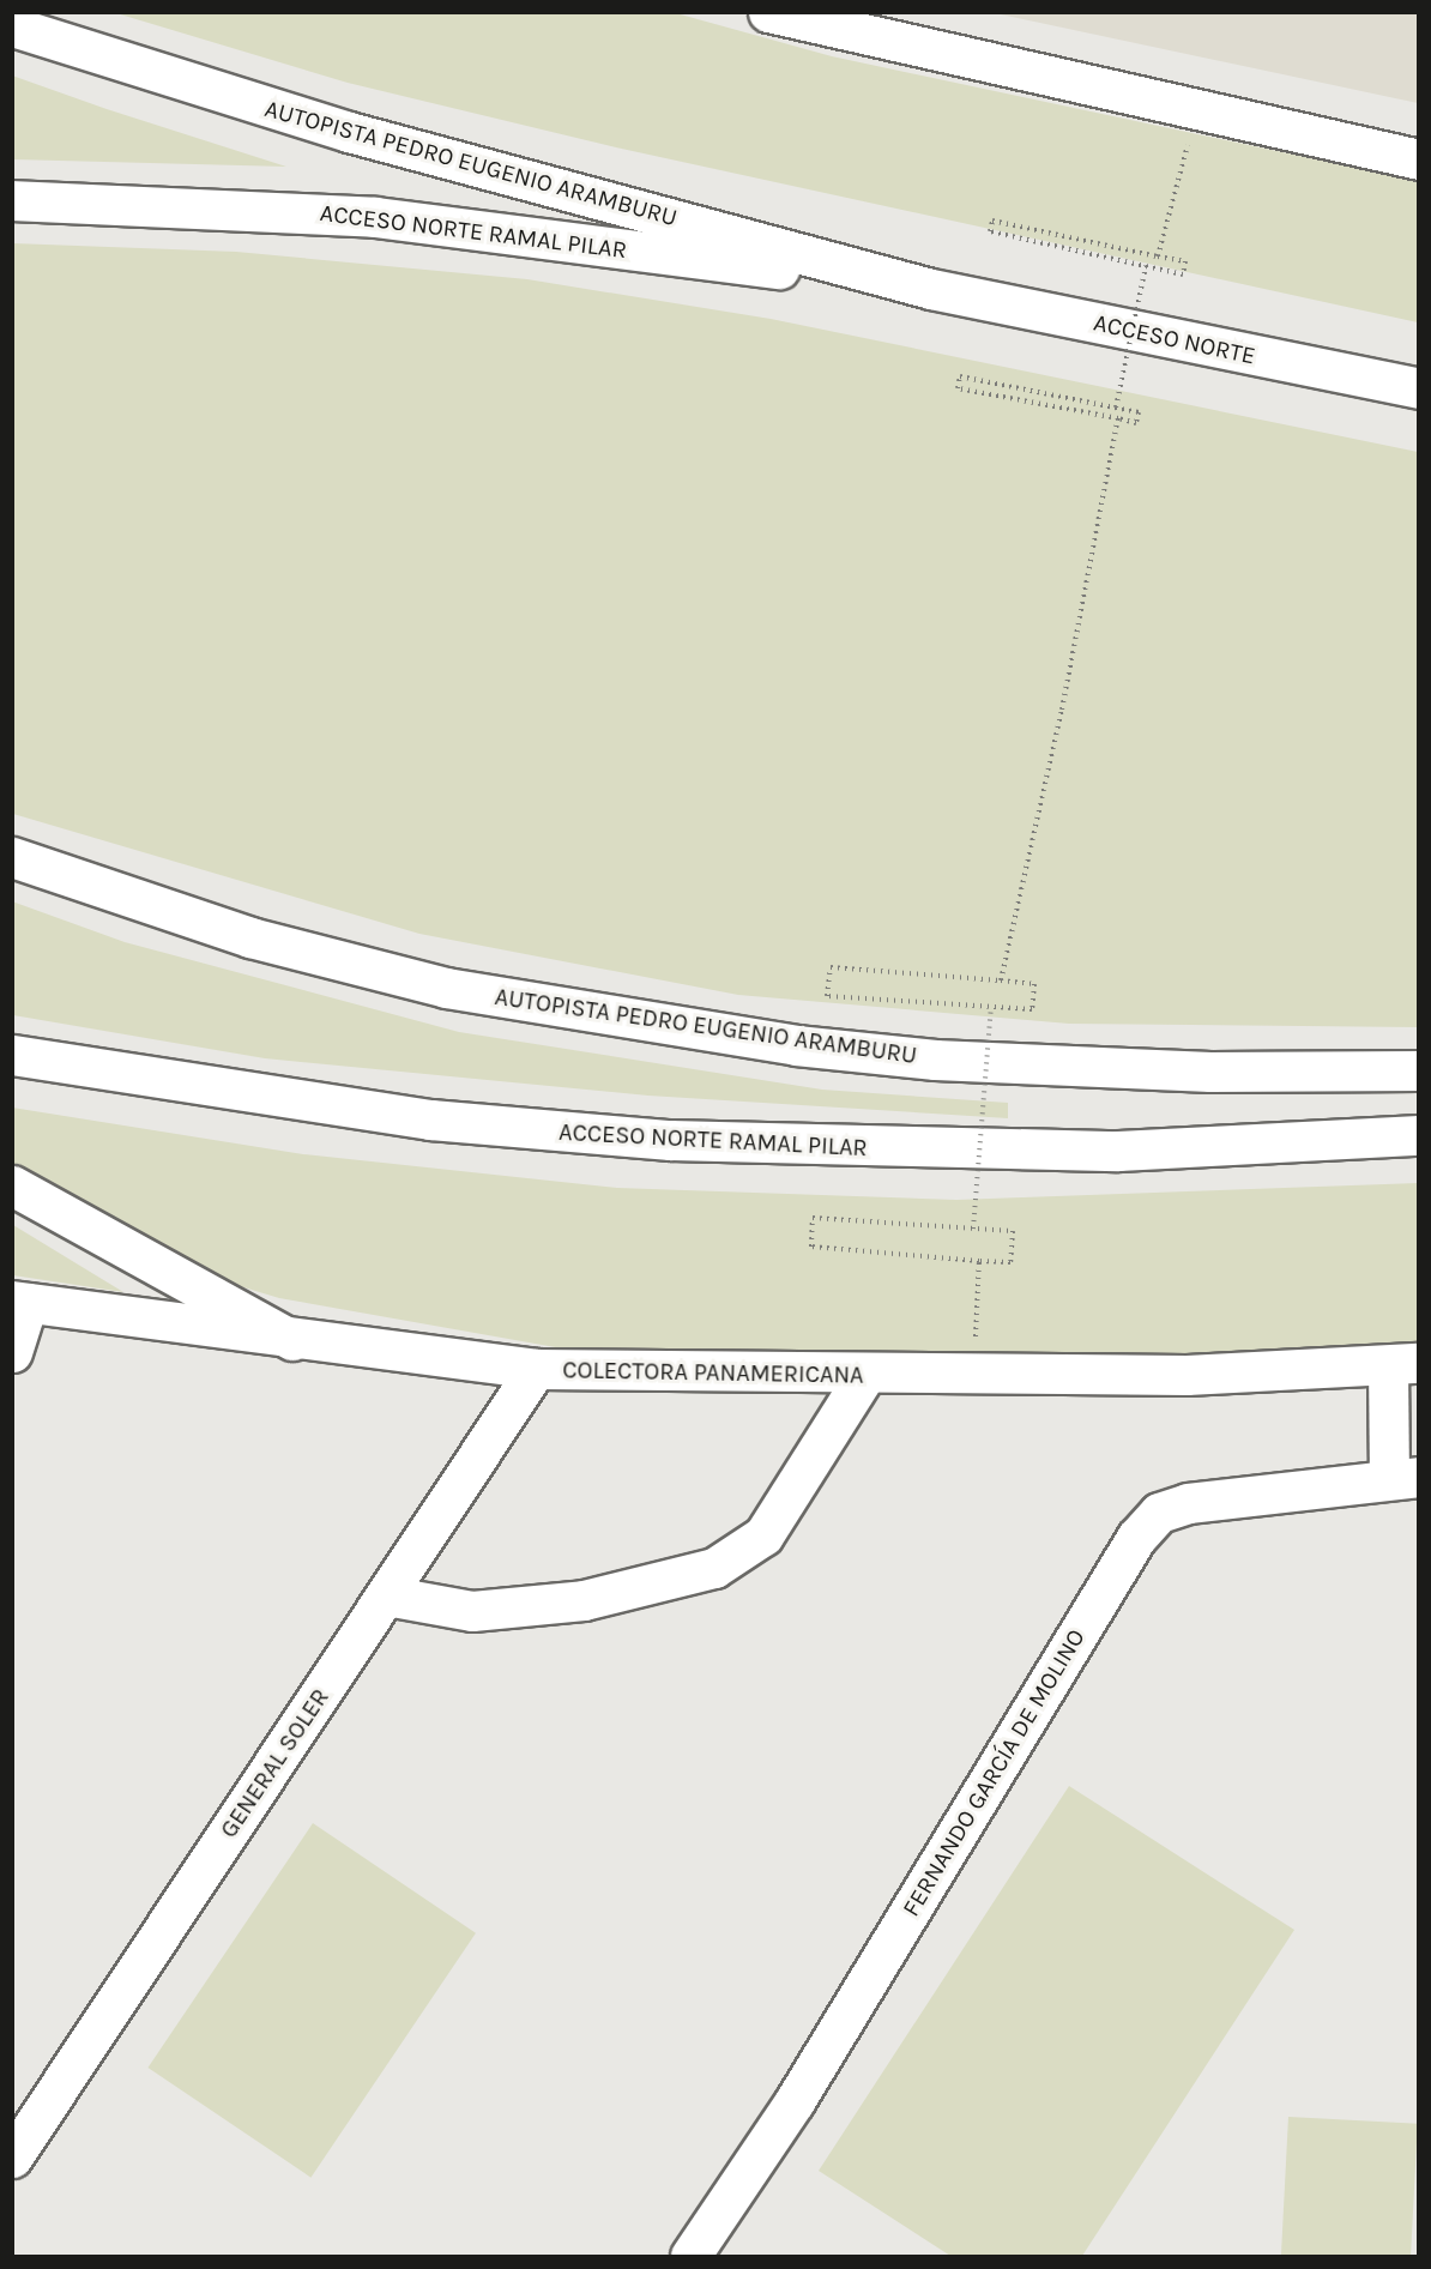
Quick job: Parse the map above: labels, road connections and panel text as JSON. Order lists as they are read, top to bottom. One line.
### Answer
{"streets":{"main road":["AUTOPISTA PEDRO EUGENIO ARAMBURU","ACCESO NORTE RAMAL PILAR","ACCESO NORTE","COLECTORA PANAMERICANA","GENERAL SOLER","FERNANDO GARCÍA DE MOLINO"]},"crossings":[["AUTOPISTA PEDRO EUGENIO ARAMBURU","ACCESO NORTE RAMAL PILAR"],["AUTOPISTA PEDRO EUGENIO ARAMBURU","ACCESO NORTE"],["ACCESO NORTE RAMAL PILAR","ACCESO NORTE"],["COLECTORA PANAMERICANA","GENERAL SOLER"]]}
